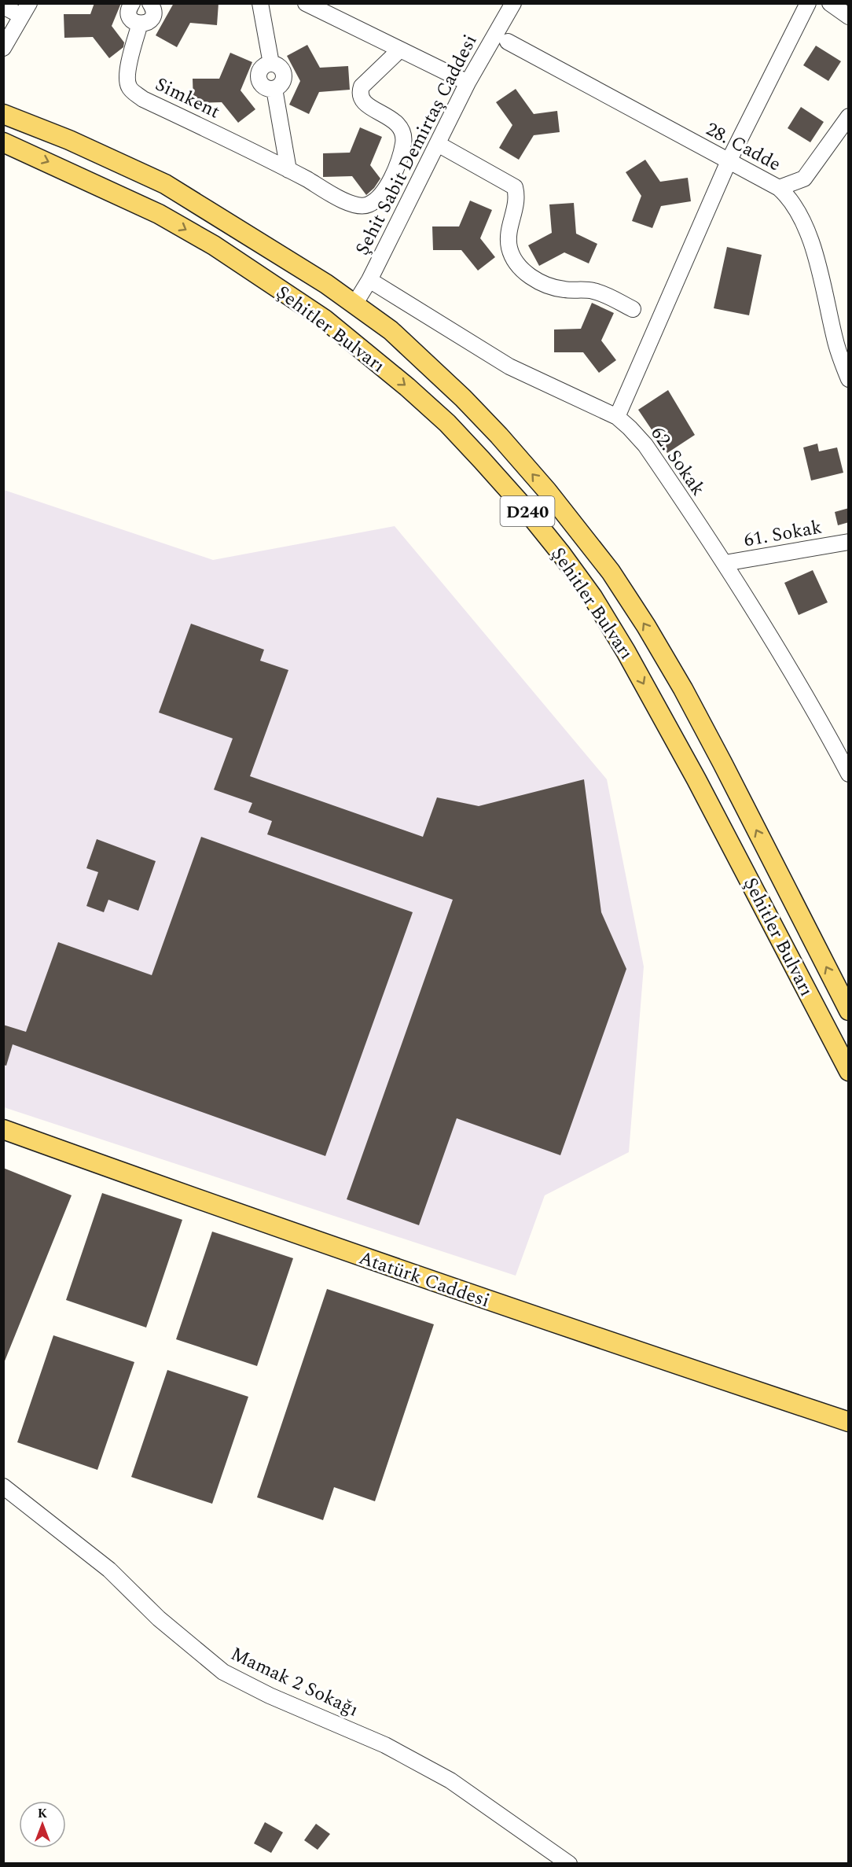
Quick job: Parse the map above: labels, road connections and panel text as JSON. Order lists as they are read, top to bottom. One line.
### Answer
{"streets":{"main road":["Şehitler Bulvarı","D240","Atatürk Caddesi"],"street":["Simkent","Şehit Sabit Demirtaş Caddesi","28. Cadde","62. Sokak","61. Sokak","Mamak 2 Sokağı"]},"crossings":[["Şehit Sabit Demirtaş Caddesi","Şehitler Bulvarı"],["Şehit Sabit Demirtaş Caddesi","62. Sokak"],["62. Sokak","61. Sokak"]],"north":"top"}
